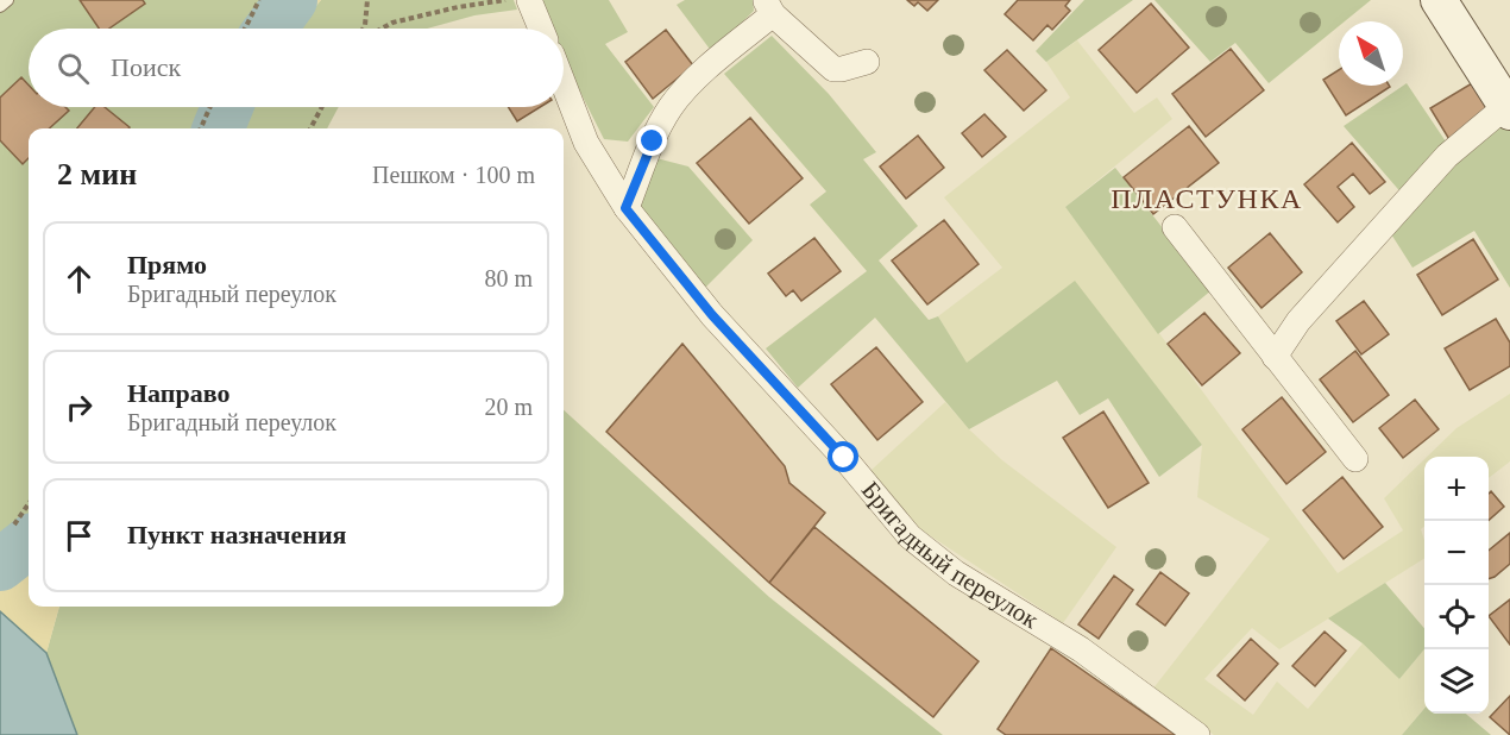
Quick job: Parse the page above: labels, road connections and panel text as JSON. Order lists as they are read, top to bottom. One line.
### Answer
{"streets":{"street":["Бригадный переулок"]},"districts":["ПЛАСТУНКА"],"north":"top left","page":{"search":"Поиск","heading":["2 мин","Пешком · 100 m"],"list":[["Прямо","Бригадный переулок","80 m"],["Направо","Бригадный переулок","20 m"],"Пункт назначения"],"map_buttons":["+","−"]}}
